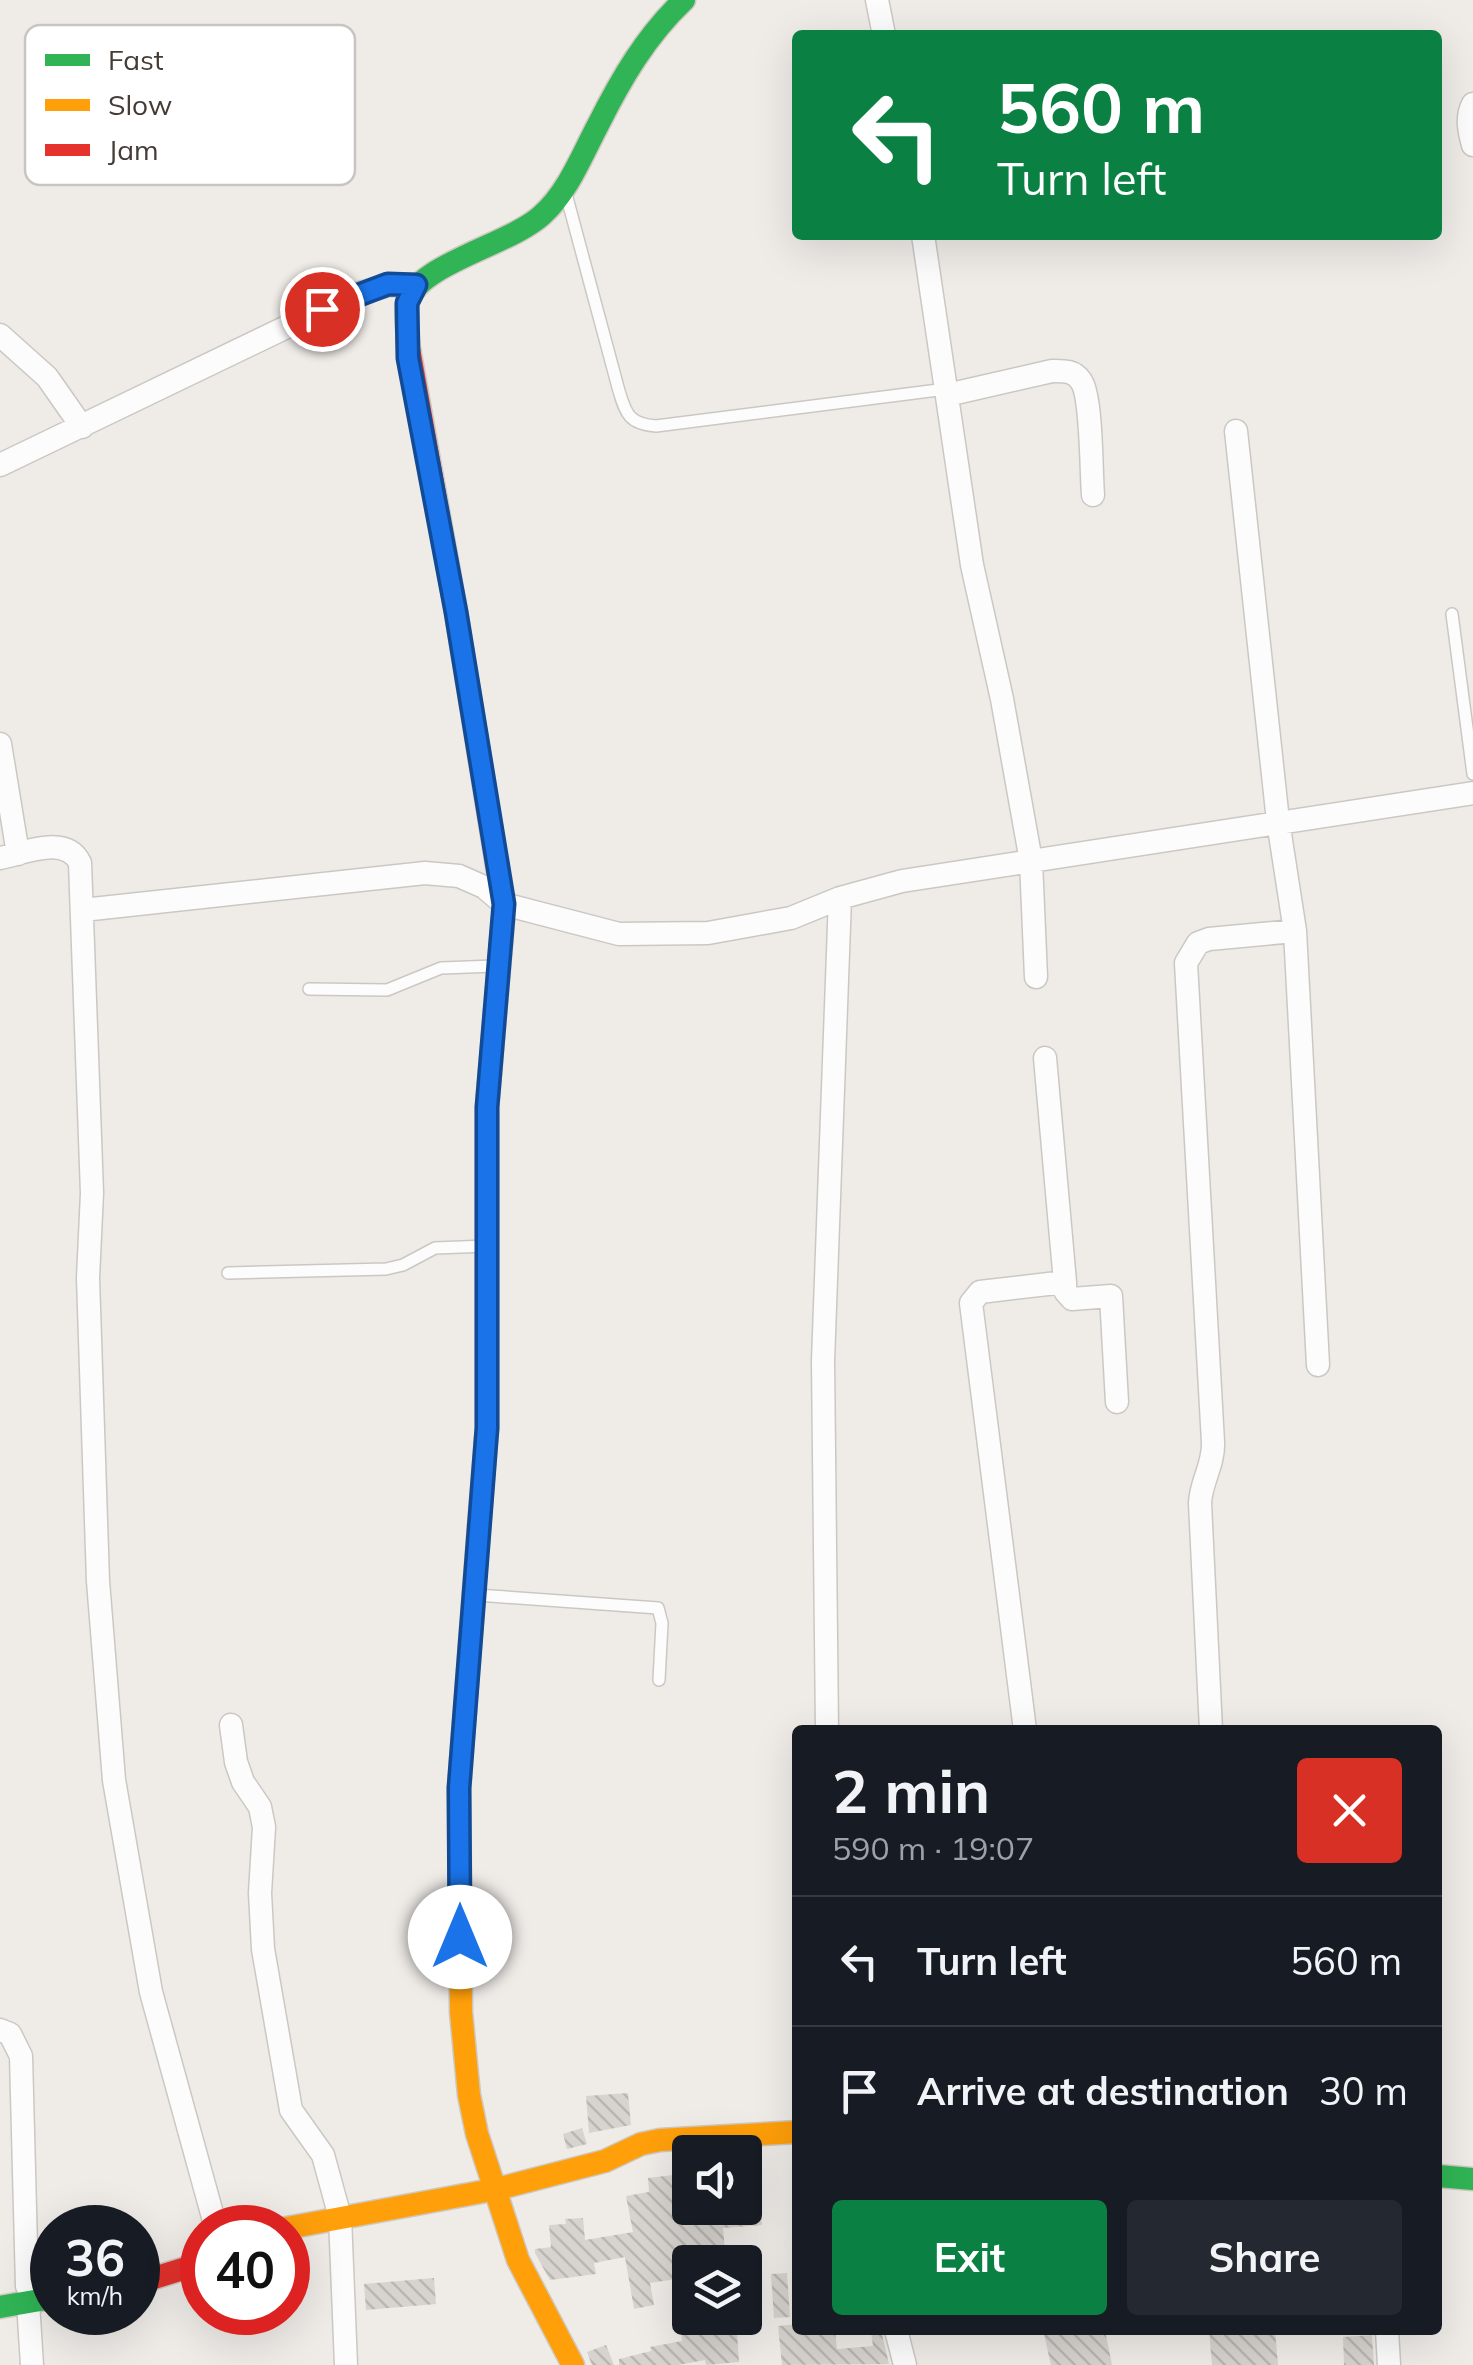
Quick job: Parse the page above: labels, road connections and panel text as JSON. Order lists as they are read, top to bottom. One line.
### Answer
{"legend":["Fast","Slow","Jam"],"page":{"turn":["560 m","Turn left"],"heading":["2 min","590 m · 19:07"],"list":[{"name":"Turn left","value":"560 m"},{"name":"Arrive at destination","value":"30 m"}],"buttons":["Exit","Share"],"speed":"36 km/h","limit":"40"}}
